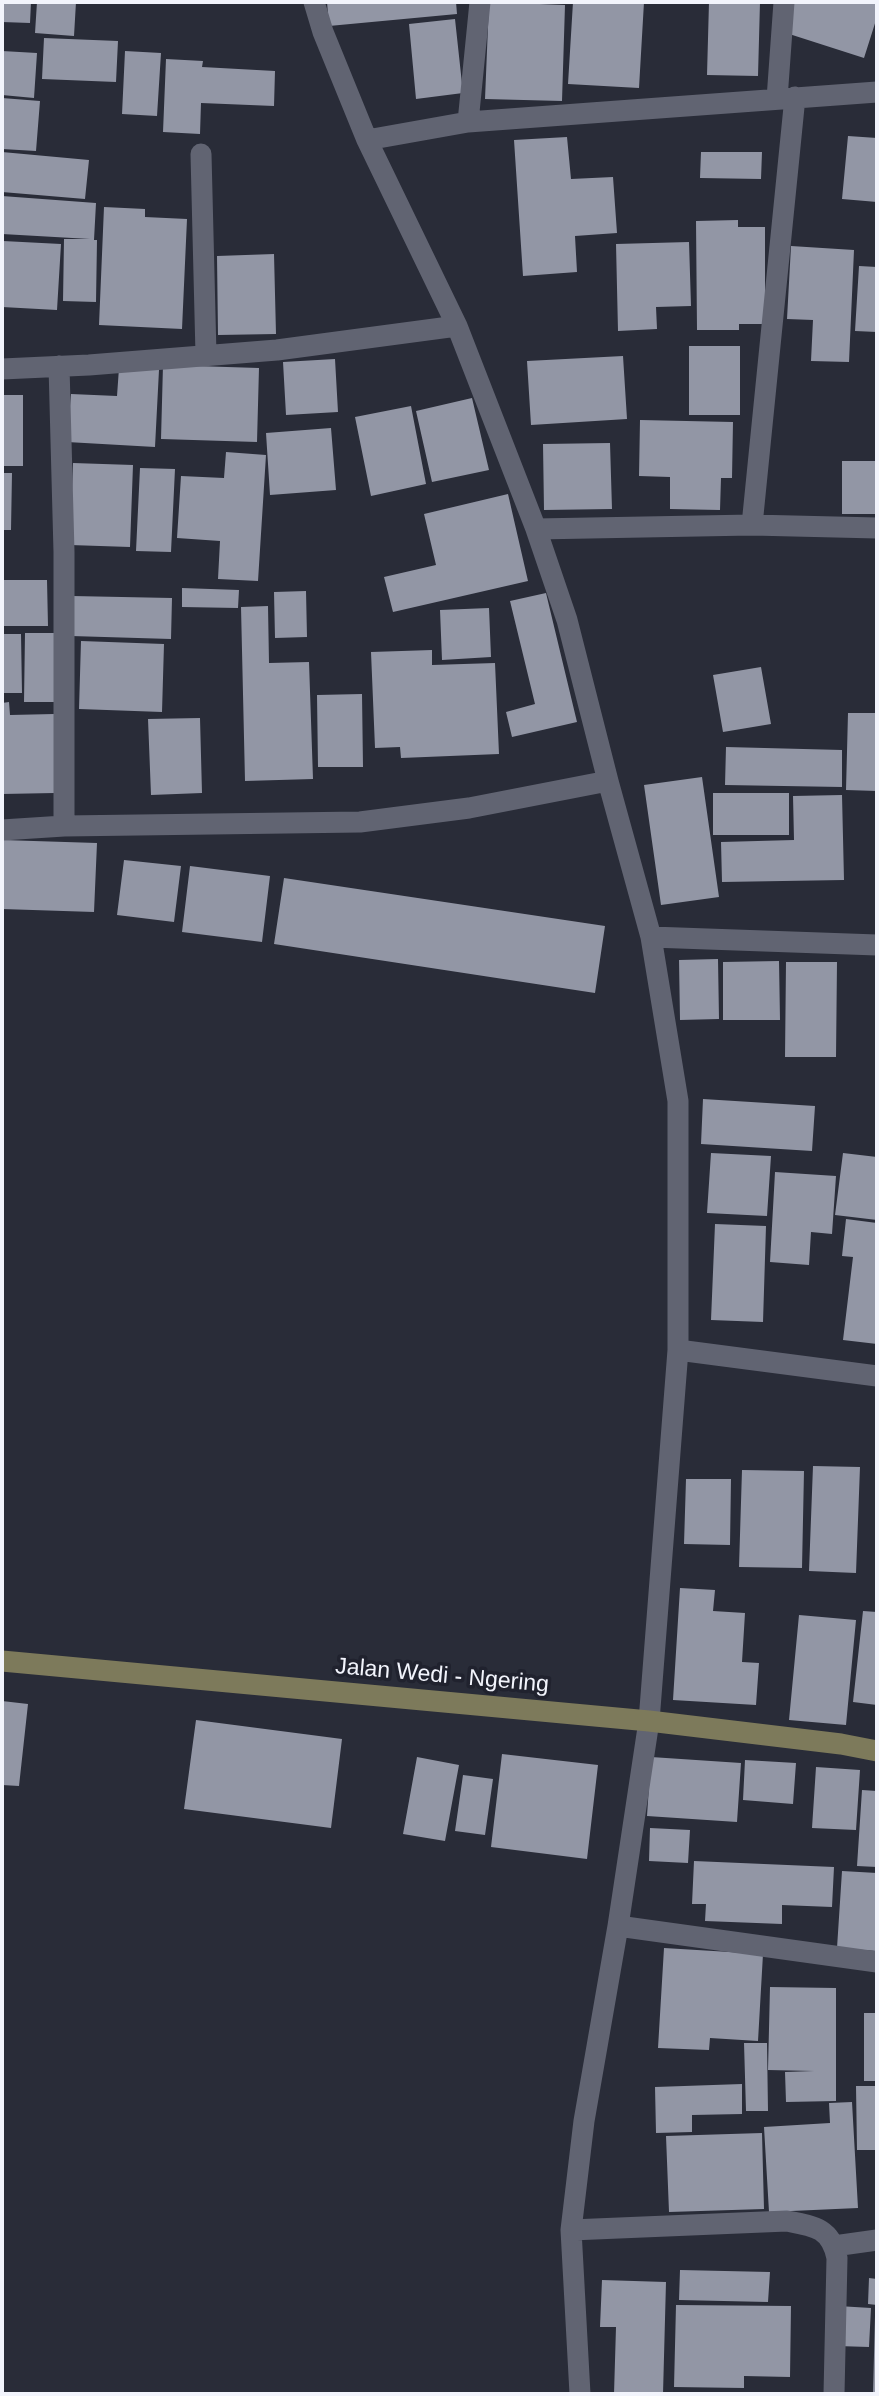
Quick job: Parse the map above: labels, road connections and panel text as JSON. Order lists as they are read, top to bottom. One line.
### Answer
{"streets":{"main road":["Jalan Wedi - Ngering"]}}
